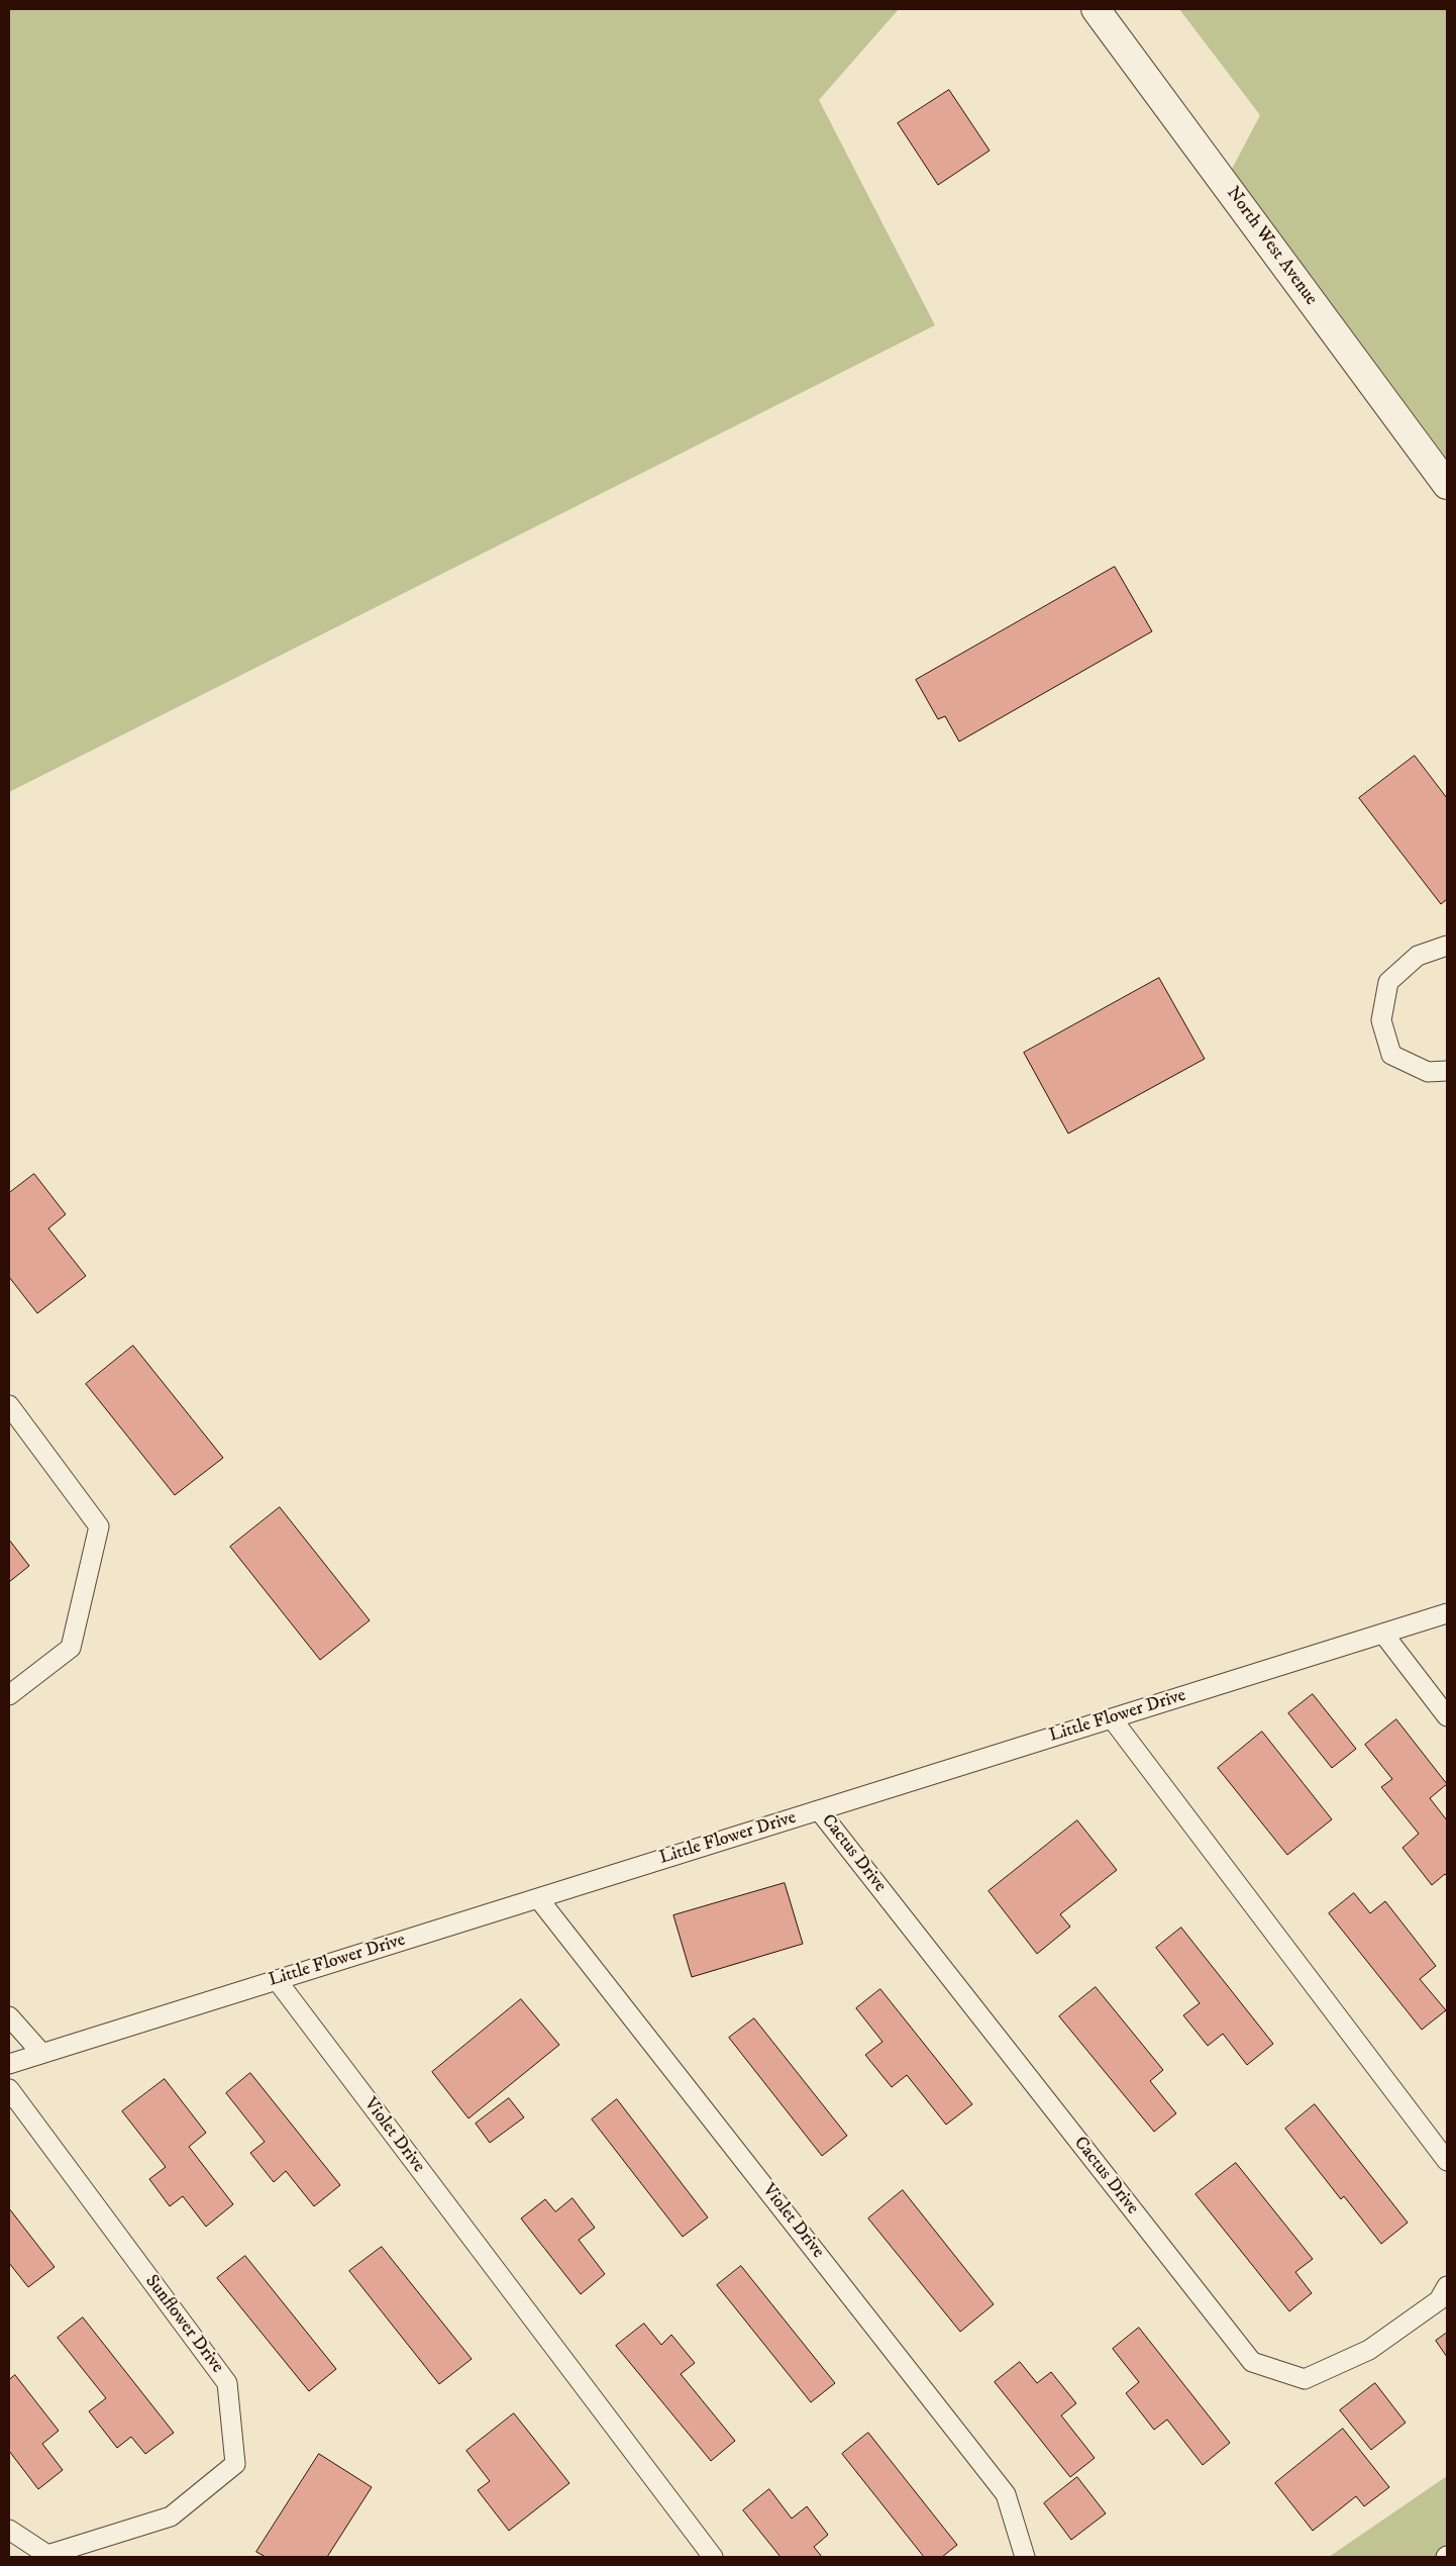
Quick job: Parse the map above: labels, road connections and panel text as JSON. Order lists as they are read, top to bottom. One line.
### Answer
{"streets":{"street":["North West Avenue"],"lane":["Little Flower Drive","Cactus Drive","Violet Drive","Sunflower Drive"]},"crossings":[["Little Flower Drive","Cactus Drive"],["Little Flower Drive","Violet Drive"]]}
